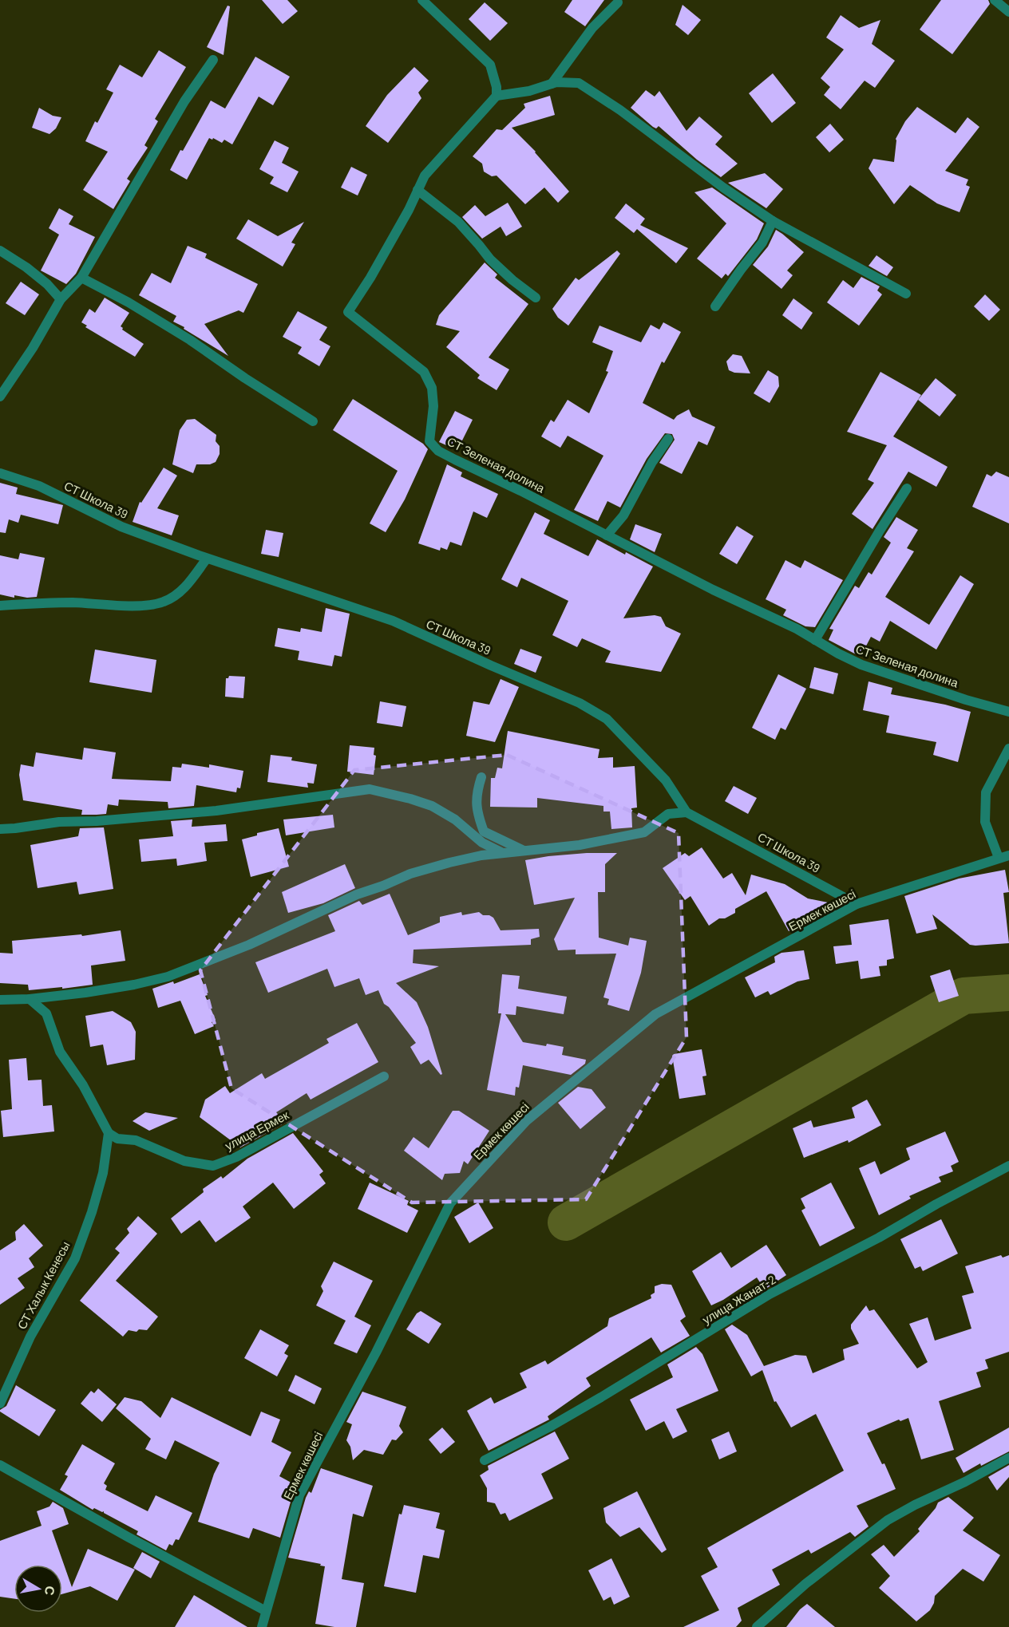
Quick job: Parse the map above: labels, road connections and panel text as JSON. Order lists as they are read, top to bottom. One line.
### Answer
{"streets":{"street":["СТ Зеленая долина","СТ Школа 39","Ермек көшесі","улица Ермек","СТ Халык Кенесы","улица Жанат-2"]},"crossings":[["СТ Школа 39","Ермек көшесі"],["улица Ермек","СТ Халык Кенесы"]],"north":"right"}
